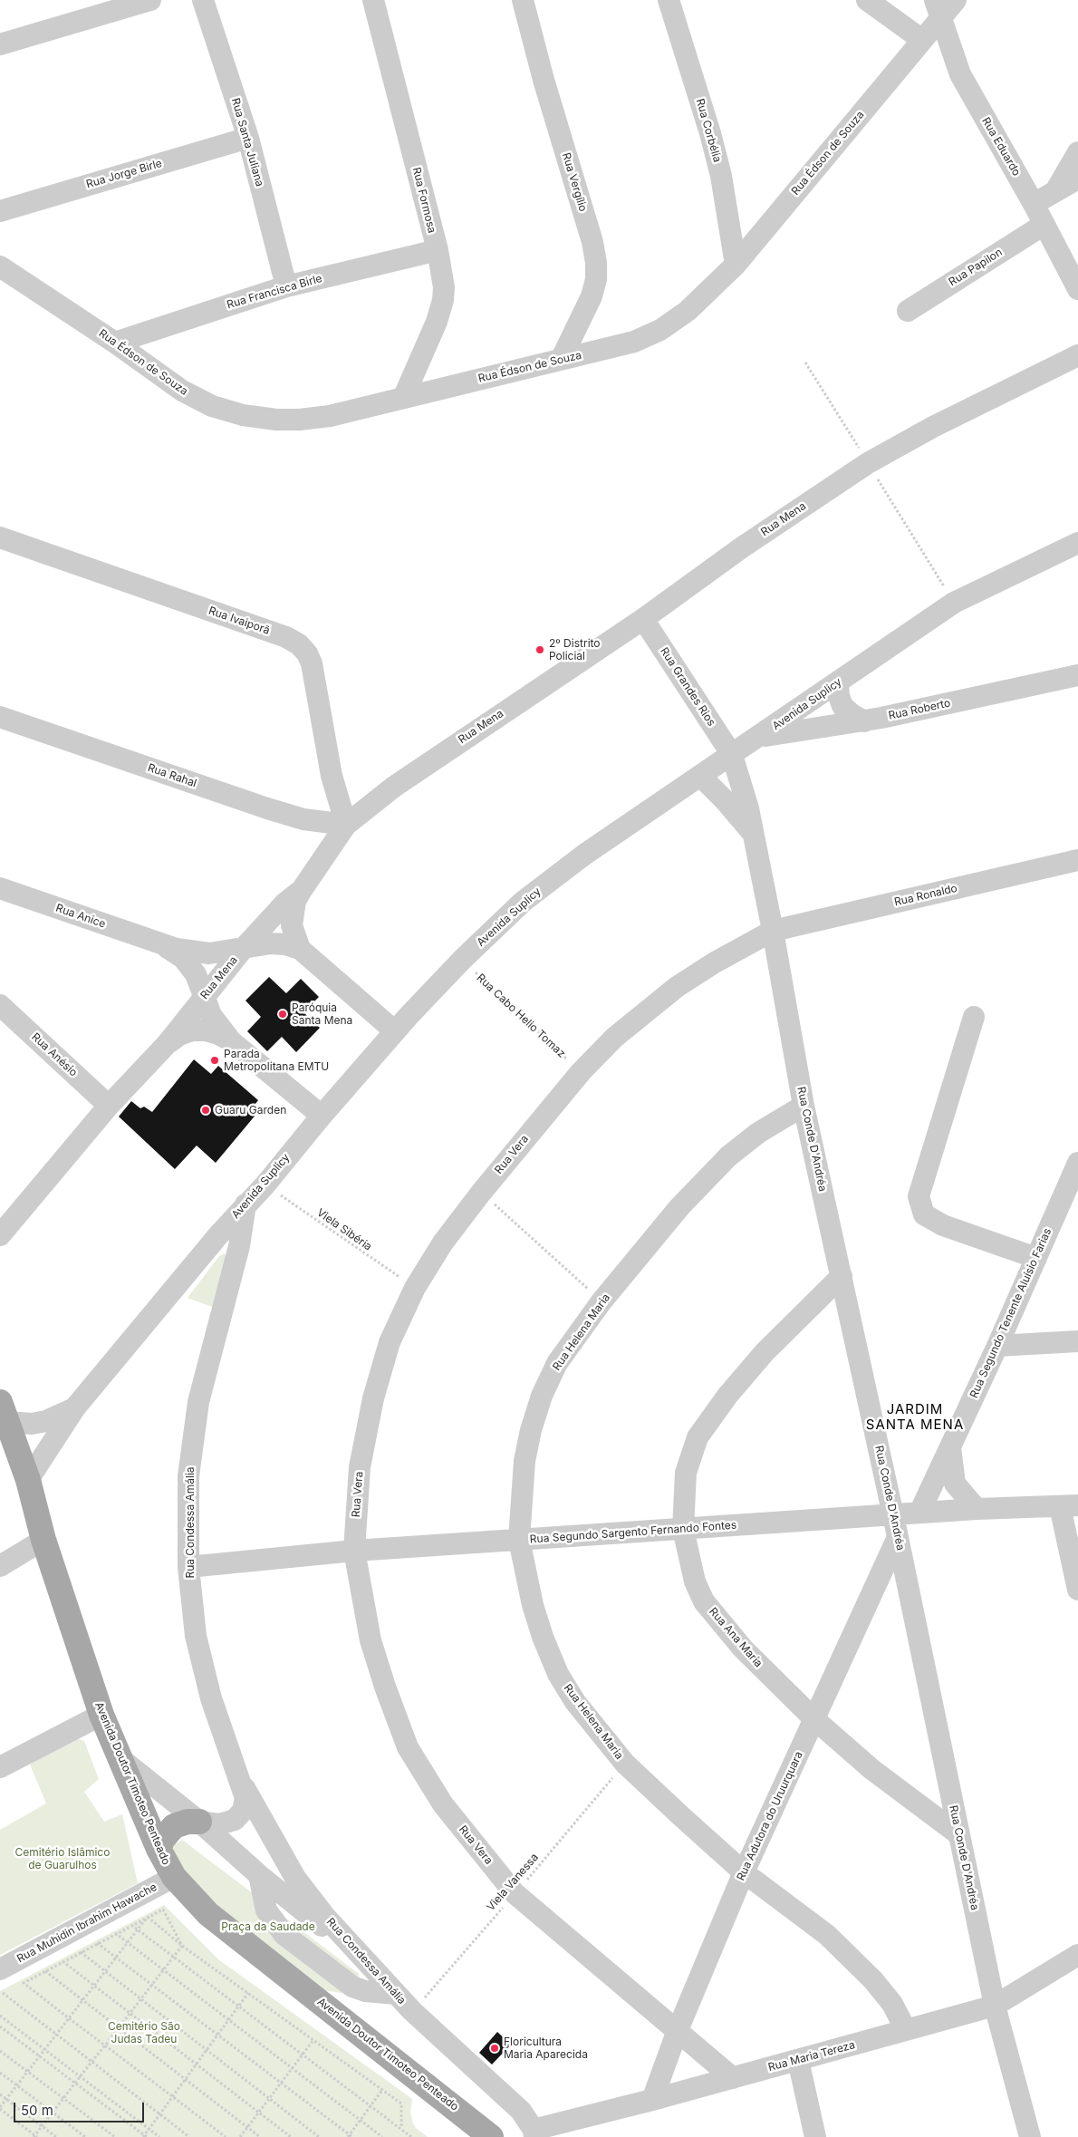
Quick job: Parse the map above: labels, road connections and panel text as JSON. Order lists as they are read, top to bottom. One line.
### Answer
{"streets":{"main road":["Avenida Doutor Timoteo Penteado"],"street":["Rua Corbélia","Rua Santa Juliana","Rua Eduardo","Rua Édson de Souza","Rua Jorge Birle","Rua Vergílio","Rua Formosa","Rua Papilon","Rua Francisca Birle","Rua Mena","Rua Ivaiporã","Rua Grandes Rios","Avenida Suplicy","Rua Roberto","Rua Rahal","Rua Ronaldo","Rua Anice","Rua Anésio","Rua Conde D'Andréa","Rua Vera","Rua Segundo Tenente Aluísio Farias","Rua Helena Maria","Rua Condessa Amália","Rua Segundo Sargento Fernando Fontes","Rua Ana Maria","Rua Adutora do Uruurquara","Rua Muhidin Ibrahim Hawache","Rua Maria Tereza"],"path":["Rua Cabo Helio Tomaz","Viela Sibéria","Viela Vanessa"]},"crossings":[["Rua Corbélia","Rua Édson de Souza"],["Rua Santa Juliana","Rua Jorge Birle"],["Rua Santa Juliana","Rua Francisca Birle"],["Rua Eduardo","Rua Édson de Souza"],["Rua Eduardo","Rua Papilon"],["Rua Édson de Souza","Rua Vergílio"],["Rua Édson de Souza","Rua Formosa"],["Rua Édson de Souza","Rua Francisca Birle"],["Rua Formosa","Rua Francisca Birle"],["Rua Mena","Rua Ivaiporã"],["Rua Mena","Rua Grandes Rios"],["Rua Mena","Rua Rahal"],["Rua Mena","Rua Anice"],["Rua Mena","Rua Anésio"],["Rua Ivaiporã","Rua Rahal"],["Rua Grandes Rios","Avenida Suplicy"],["Rua Grandes Rios","Rua Conde D'Andréa"],["Avenida Suplicy","Rua Roberto"],["Avenida Suplicy","Rua Cabo Helio Tomaz"],["Avenida Suplicy","Rua Conde D'Andréa"],["Avenida Suplicy","Viela Sibéria"],["Avenida Suplicy","Rua Condessa Amália"],["Avenida Suplicy","Avenida Doutor Timoteo Penteado"],["Rua Ronaldo","Rua Conde D'Andréa"],["Rua Ronaldo","Rua Vera"],["Rua Cabo Helio Tomaz","Rua Vera"],["Rua Conde D'Andréa","Rua Vera"],["Rua Conde D'Andréa","Rua Helena Maria"],["Rua Conde D'Andréa","Rua Segundo Sargento Fernando Fontes"],["Rua Conde D'Andréa","Rua Ana Maria"],["Rua Conde D'Andréa","Rua Adutora do Uruurquara"],["Rua Conde D'Andréa","Rua Maria Tereza"],["Rua Vera","Viela Sibéria"],["Rua Vera","Rua Segundo Sargento Fernando Fontes"],["Rua Vera","Rua Adutora do Uruurquara"],["Rua Vera","Viela Vanessa"],["Rua Vera","Rua Maria Tereza"],["Rua Segundo Tenente Aluísio Farias","Rua Segundo Sargento Fernando Fontes"],["Rua Helena Maria","Rua Segundo Sargento Fernando Fontes"],["Rua Helena Maria","Rua Adutora do Uruurquara"],["Rua Helena Maria","Viela Vanessa"],["Rua Helena Maria","Rua Maria Tereza"],["Rua Condessa Amália","Rua Segundo Sargento Fernando Fontes"],["Rua Condessa Amália","Viela Vanessa"],["Rua Condessa Amália","Rua Maria Tereza"],["Rua Segundo Sargento Fernando Fontes","Rua Ana Maria"],["Rua Ana Maria","Rua Adutora do Uruurquara"],["Avenida Doutor Timoteo Penteado","Rua Muhidin Ibrahim Hawache"],["Rua Adutora do Uruurquara","Rua Maria Tereza"]],"districts":["JARDIM SANTA MENA"],"parks":["Cemitério Islâmico de Guarulhos","Praça da Saudade","Cemitério São Judas Tadeu"],"places":["2º Distrito Policial","Paróquia Santa Mena","Parada Metropolitana EMTU","Guaru Garden","Floricultura Maria Aparecida"],"scale_bar":"50 m"}
